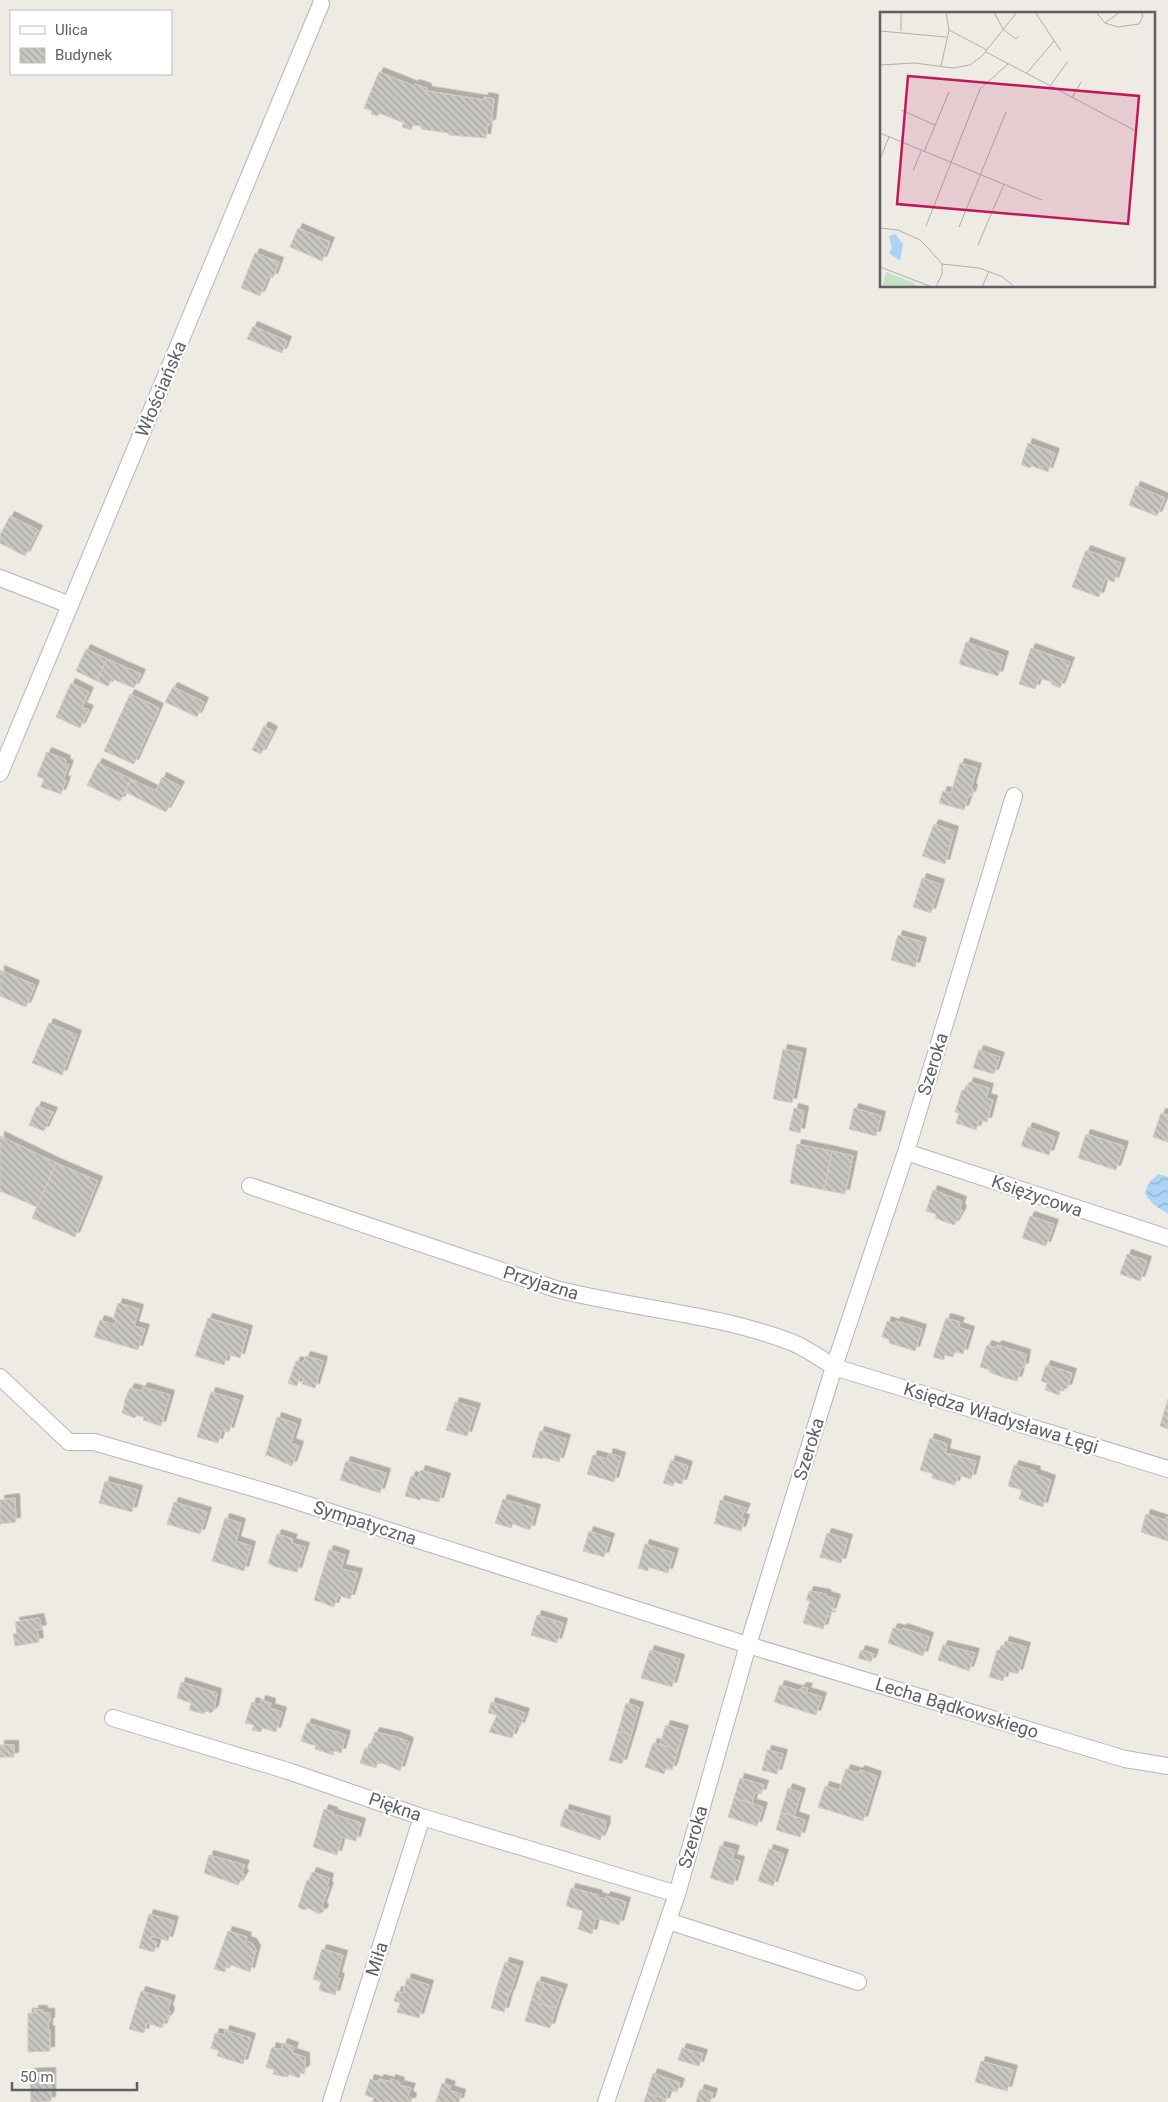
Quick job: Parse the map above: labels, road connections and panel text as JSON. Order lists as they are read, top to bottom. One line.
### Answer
{"streets":{"street":["Włościańska","Szeroka","Księżycowa","Przyjazna","Księdza Władysława Łęgi","Sympatyczna","Lecha Bądkowskiego","Piękna","Miła"]},"crossings":[["Szeroka","Księżycowa"],["Szeroka","Przyjazna"],["Szeroka","Księdza Władysława Łęgi"],["Szeroka","Sympatyczna"],["Szeroka","Lecha Bądkowskiego"],["Szeroka","Piękna"],["Przyjazna","Księdza Władysława Łęgi"],["Sympatyczna","Lecha Bądkowskiego"],["Piękna","Miła"]],"legend":["Ulica","Budynek"],"scale_bar":"50 m"}
